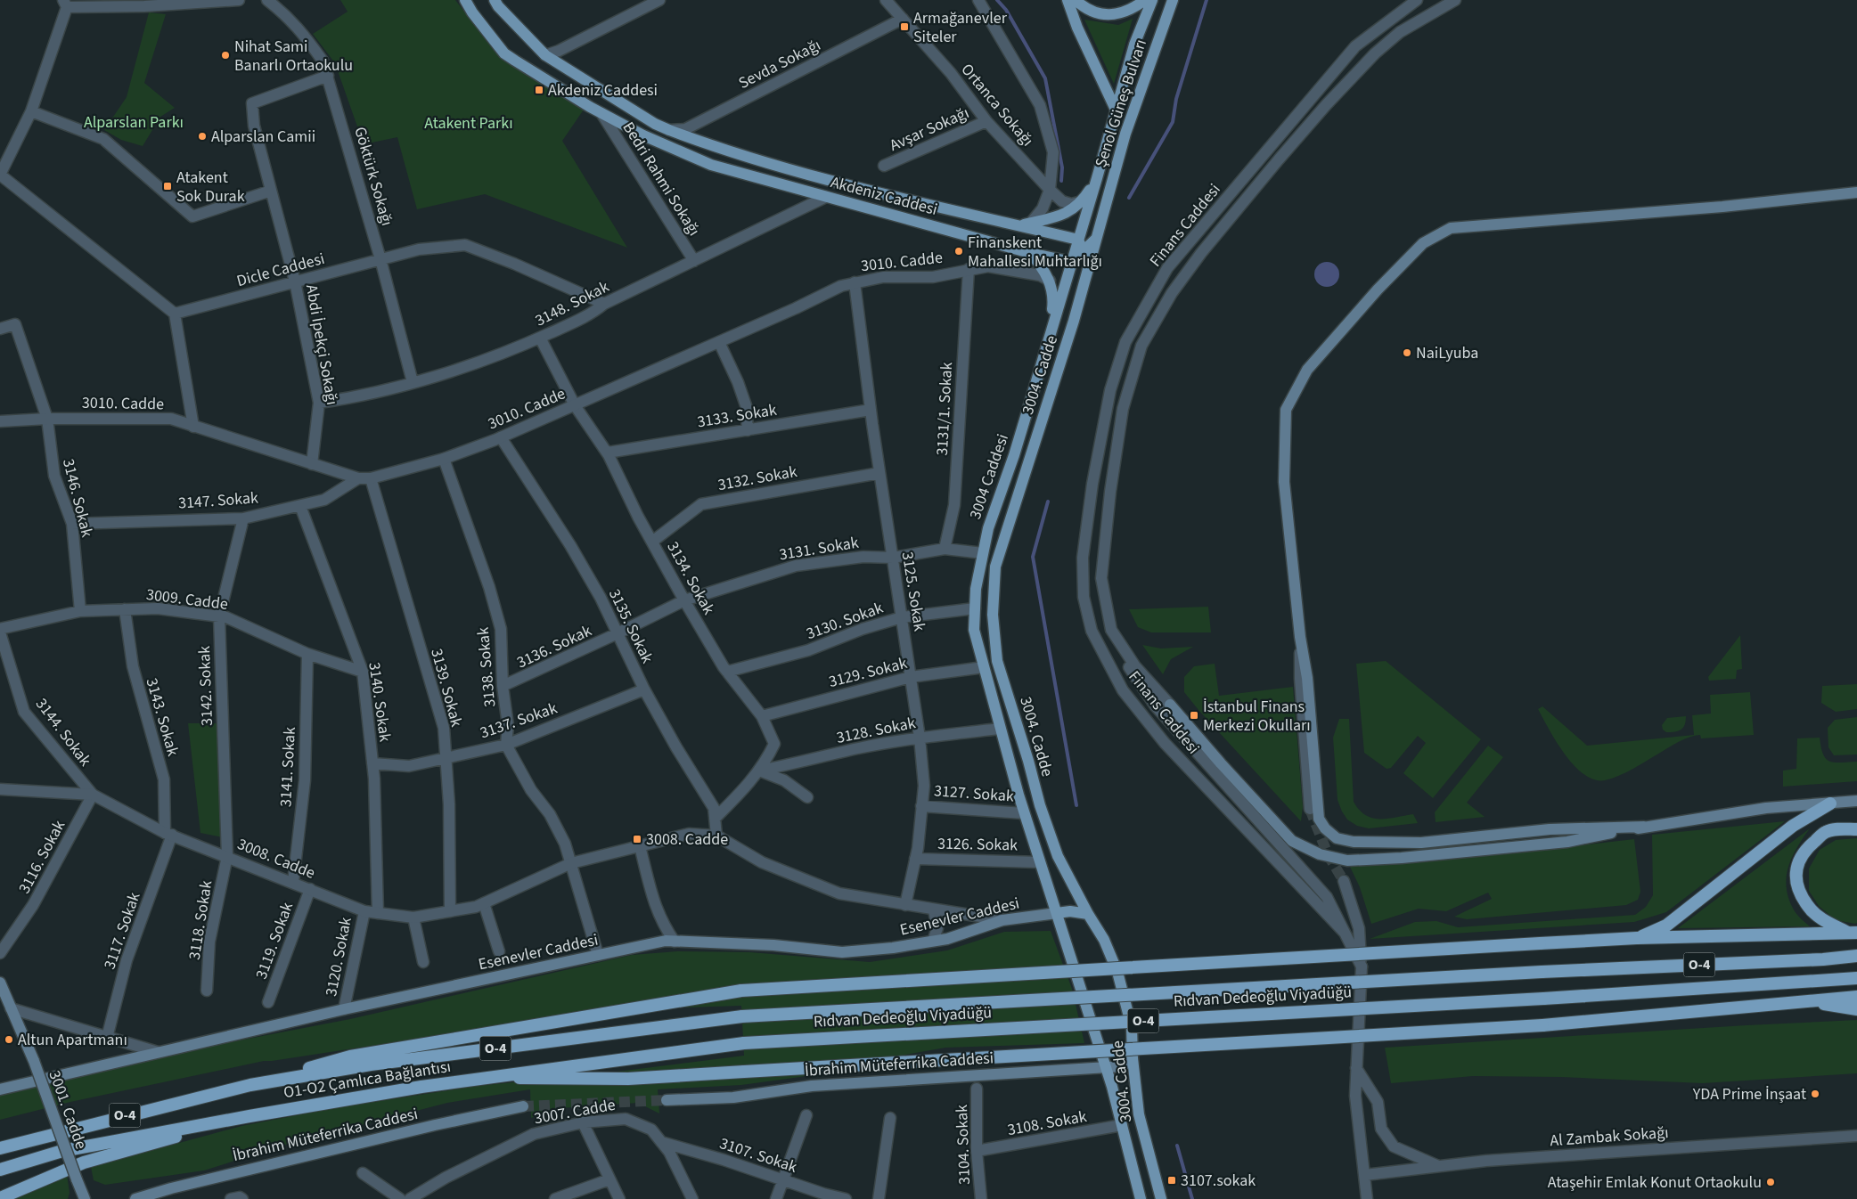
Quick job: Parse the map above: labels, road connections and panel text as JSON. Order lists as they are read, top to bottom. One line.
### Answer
{"streets":{"highway":["O-4","Rıdvan Dedeoğlu Viyadüğü","O1-O2 Çamlıca Bağlantısı"],"main road":["Şenol Güneş Bulvarı","Akdeniz Caddesi","3004. Cadde","3004 Caddesi","Esenevler Caddesi","İbrahim Müteferrika Caddesi","3001. Cadde"],"street":["Sevda Sokağı","Ortanca Sokağı","Avşar Sokağı","Göktürk Sokağı","Bedri Rahmi Sokağı","Finans Caddesi","3010. Cadde","Dicle Caddesi","3148. Sokak","Abdi İpekçi Sokağı","3131/1. Sokak","3133. Sokak","3132. Sokak","3146. Sokak","3147. Sokak","3131. Sokak","3134. Sokak","3125. Sokak","3009. Cadde","3130. Sokak","3135. Sokak","3136. Sokak","3138. Sokak","3129. Sokak","3142. Sokak","3139. Sokak","3140. Sokak","3143. Sokak","3137. Sokak","3128. Sokak","3144. Sokak","3141. Sokak","3127. Sokak","3126. Sokak","3116. Sokak","3008. Cadde","3118. Sokak","3117. Sokak","3119. Sokak","3120. Sokak","3007. Cadde","3108. Sokak","Al Zambak Sokağı","3104. Sokak","3107. Sokak"]},"crossings":[["Sevda Sokağı","Ortanca Sokağı"],["Sevda Sokağı","Akdeniz Caddesi"],["Şenol Güneş Bulvarı","3004 Caddesi"],["Ortanca Sokağı","Avşar Sokağı"],["Göktürk Sokağı","Dicle Caddesi"],["Göktürk Sokağı","3148. Sokak"],["Göktürk Sokağı","Abdi İpekçi Sokağı"],["Bedri Rahmi Sokağı","Akdeniz Caddesi"],["Bedri Rahmi Sokağı","3148. Sokak"],["Akdeniz Caddesi","3148. Sokak"],["Akdeniz Caddesi","3004 Caddesi"],["3010. Cadde","Abdi İpekçi Sokağı"],["3010. Cadde","3131/1. Sokak"],["3010. Cadde","3146. Sokak"],["3010. Cadde","3147. Sokak"],["3010. Cadde","3134. Sokak"],["3010. Cadde","3125. Sokak"],["3010. Cadde","3135. Sokak"],["3010. Cadde","3138. Sokak"],["3010. Cadde","3139. Sokak"],["Dicle Caddesi","3148. Sokak"],["Dicle Caddesi","Abdi İpekçi Sokağı"],["3148. Sokak","Abdi İpekçi Sokağı"],["3148. Sokak","3134. Sokak"],["3004. Cadde","3004 Caddesi"],["3004. Cadde","3130. Sokak"],["3004. Cadde","3129. Sokak"],["3004. Cadde","3128. Sokak"],["3004. Cadde","3127. Sokak"],["3004. Cadde","3126. Sokak"],["3004. Cadde","Esenevler Caddesi"],["3004. Cadde","İbrahim Müteferrika Caddesi"],["3004. Cadde","3108. Sokak"],["3131/1. Sokak","3131. Sokak"],["3133. Sokak","3134. Sokak"],["3133. Sokak","3125. Sokak"],["3004 Caddesi","3131. Sokak"],["3004 Caddesi","3130. Sokak"],["3132. Sokak","3134. Sokak"],["3132. Sokak","3125. Sokak"],["3146. Sokak","3147. Sokak"],["3146. Sokak","3009. Cadde"],["3147. Sokak","3142. Sokak"],["3147. Sokak","3140. Sokak"],["3131. Sokak","3134. Sokak"],["3131. Sokak","3125. Sokak"],["3131. Sokak","3135. Sokak"],["3131. Sokak","3136. Sokak"],["3134. Sokak","3130. Sokak"],["3134. Sokak","3135. Sokak"],["3134. Sokak","3129. Sokak"],["3134. Sokak","3128. Sokak"],["3125. Sokak","3130. Sokak"],["3125. Sokak","3129. Sokak"],["3125. Sokak","3128. Sokak"],["3125. Sokak","3127. Sokak"],["3125. Sokak","3126. Sokak"],["3125. Sokak","3008. Cadde"],["3009. Cadde","3142. Sokak"],["3009. Cadde","3140. Sokak"],["3009. Cadde","3143. Sokak"],["3009. Cadde","3141. Sokak"],["3135. Sokak","3136. Sokak"],["3135. Sokak","3137. Sokak"],["3135. Sokak","3008. Cadde"],["3136. Sokak","3138. Sokak"],["3138. Sokak","3137. Sokak"],["3142. Sokak","3008. Cadde"],["3142. Sokak","3118. Sokak"],["3139. Sokak","3137. Sokak"],["3139. Sokak","3008. Cadde"],["3140. Sokak","3137. Sokak"],["3140. Sokak","3008. Cadde"],["3143. Sokak","3008. Cadde"],["3143. Sokak","3117. Sokak"],["3144. Sokak","3116. Sokak"],["3144. Sokak","3008. Cadde"],["3141. Sokak","3008. Cadde"],["3116. Sokak","3008. Cadde"],["3008. Cadde","Esenevler Caddesi"],["3008. Cadde","3118. Sokak"],["3008. Cadde","3117. Sokak"],["3008. Cadde","3119. Sokak"],["3008. Cadde","3120. Sokak"],["Esenevler Caddesi","3120. Sokak"],["Rıdvan Dedeoğlu Viyadüğü","O1-O2 Çamlıca Bağlantısı"],["3007. Cadde","3107. Sokak"],["3108. Sokak","3104. Sokak"]],"parks":["Alparslan Parkı","Atakent Parkı"],"places":{"transit":["Armağanevler Siteler","Akdeniz Caddesi","Atakent Sok Durak","İstanbul Finans Merkezi Okulları","3008. Cadde","3107.sokak"],"other":["Nihat Sami Banarlı Ortaokulu","Alparslan Camii","Finanskent Mahallesi Muhtarlığı","NaiLyuba","Altun Apartmanı","YDA Prime İnşaat","Ataşehir Emlak Konut Ortaokulu"]}}
